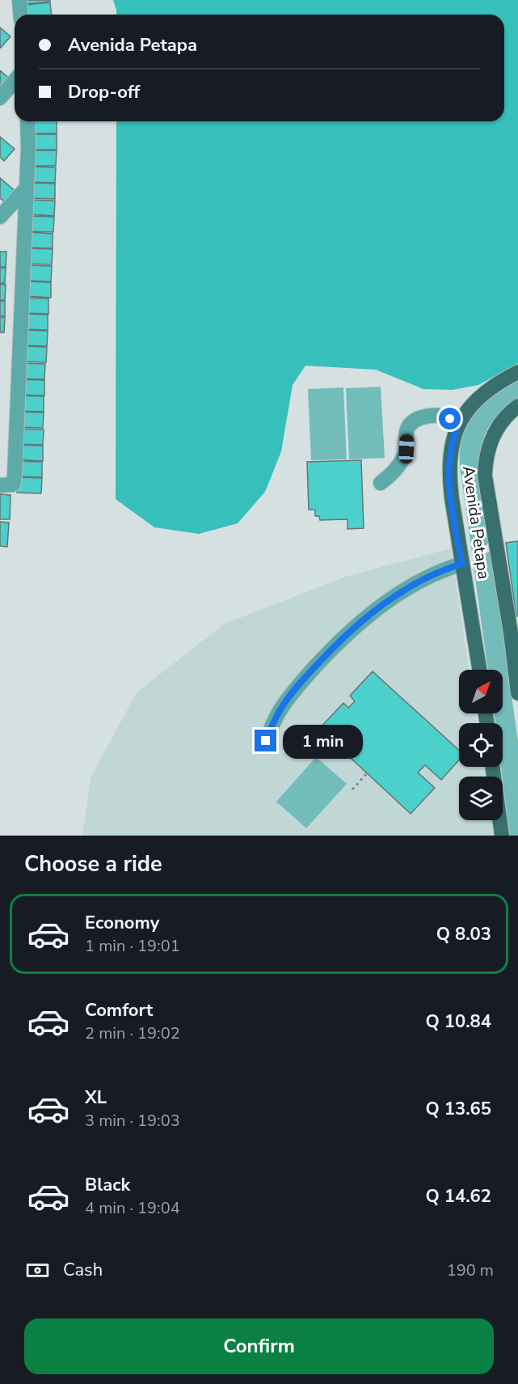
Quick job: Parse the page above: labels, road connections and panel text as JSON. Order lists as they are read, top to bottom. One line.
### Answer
{"streets":{"main road":["Avenida Petapa"]},"north":"top right","page":{"banner":["Avenida Petapa","Drop-off"],"bubble":"1 min","heading":"Choose a ride","list":[{"name":"Economy","note":"1 min · 19:01","value":"Q 8.03"},{"name":"Comfort","note":"2 min · 19:02","value":"Q 10.84"},{"name":"XL","note":"3 min · 19:03","value":"Q 13.65"},{"name":"Black","note":"4 min · 19:04","value":"Q 14.62"}],"pay":["Cash","190 m"],"buttons":"Confirm"}}
